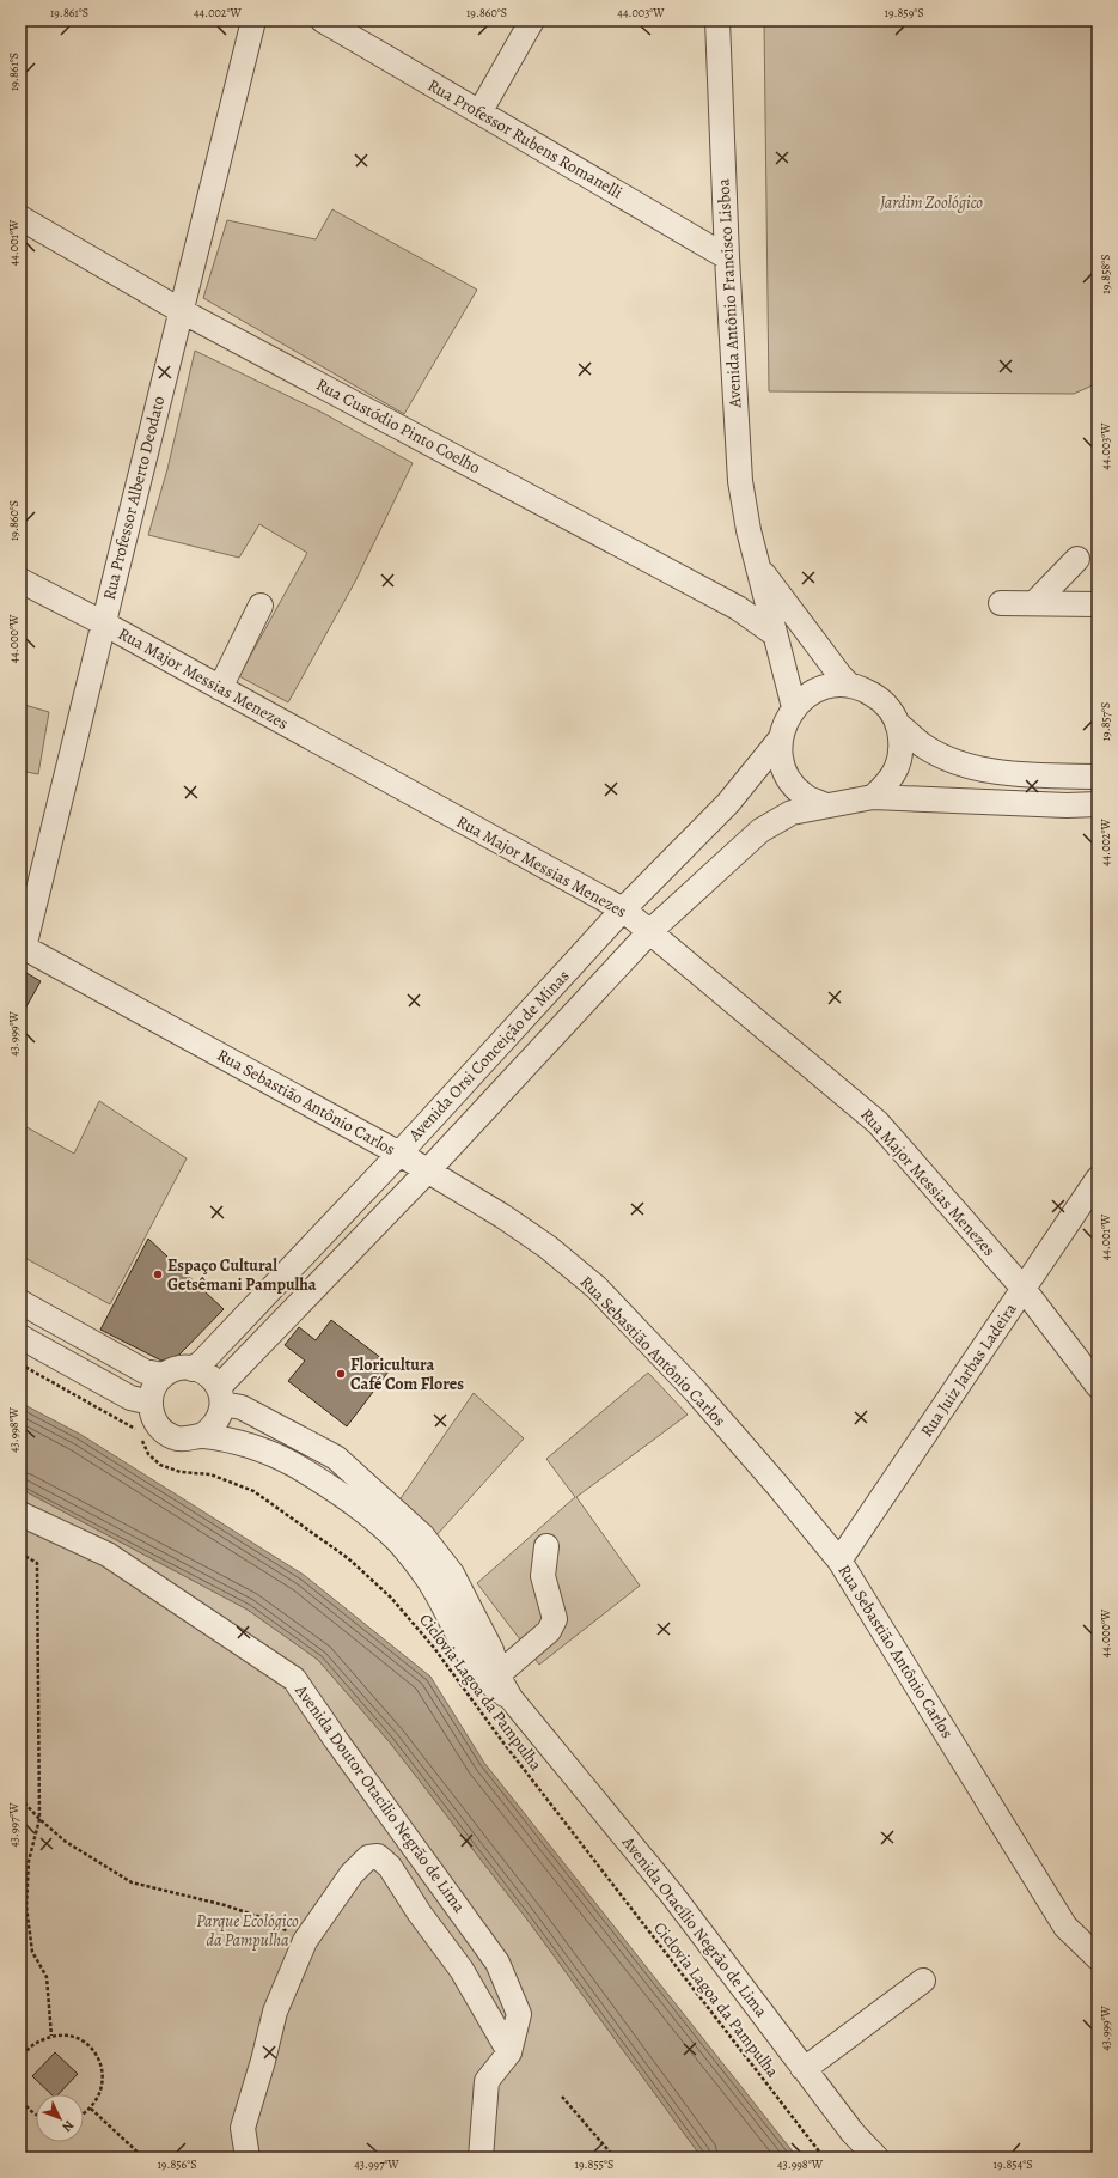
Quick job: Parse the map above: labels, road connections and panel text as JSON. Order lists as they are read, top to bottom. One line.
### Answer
{"streets":{"street":["Rua Professor Rubens Romanelli","Avenida Antônio Francisco Lisboa","Rua Custódio Pinto Coelho","Rua Professor Alberto Deodato","Rua Major Messias Menezes","Avenida Orsi Conceição de Minas","Rua Sebastião Antônio Carlos","Rua Juiz Jarbas Ladeira","Avenida Doutor Otacilio Negrão de Lima","Avenida Otacílio Negrão de Lima"],"path":["Ciclovia Lagoa da Pampulha"]},"crossings":[["Rua Professor Rubens Romanelli","Avenida Antônio Francisco Lisboa"],["Avenida Antônio Francisco Lisboa","Rua Custódio Pinto Coelho"],["Avenida Antônio Francisco Lisboa","Avenida Orsi Conceição de Minas"],["Rua Custódio Pinto Coelho","Rua Professor Alberto Deodato"],["Rua Professor Alberto Deodato","Rua Major Messias Menezes"],["Rua Professor Alberto Deodato","Rua Sebastião Antônio Carlos"],["Rua Major Messias Menezes","Avenida Orsi Conceição de Minas"],["Rua Major Messias Menezes","Rua Juiz Jarbas Ladeira"],["Avenida Orsi Conceição de Minas","Rua Sebastião Antônio Carlos"],["Avenida Orsi Conceição de Minas","Avenida Otacílio Negrão de Lima"],["Rua Sebastião Antônio Carlos","Rua Juiz Jarbas Ladeira"]],"parks":["Jardim Zoológico","Parque Ecológico da Pampulha"],"places":["Espaço Cultural Getsêmani Pampulha","Floricultura Café Com Flores"],"north":"bottom right","coordinates":["19.861°S","44.002°W","19.860°S","44.003°W","19.859°S","44.001°W","19.858°S","44.000°W","19.857°S","43.999°W","43.998°W","43.997°W","19.856°S","19.855°S","19.854°S"]}
